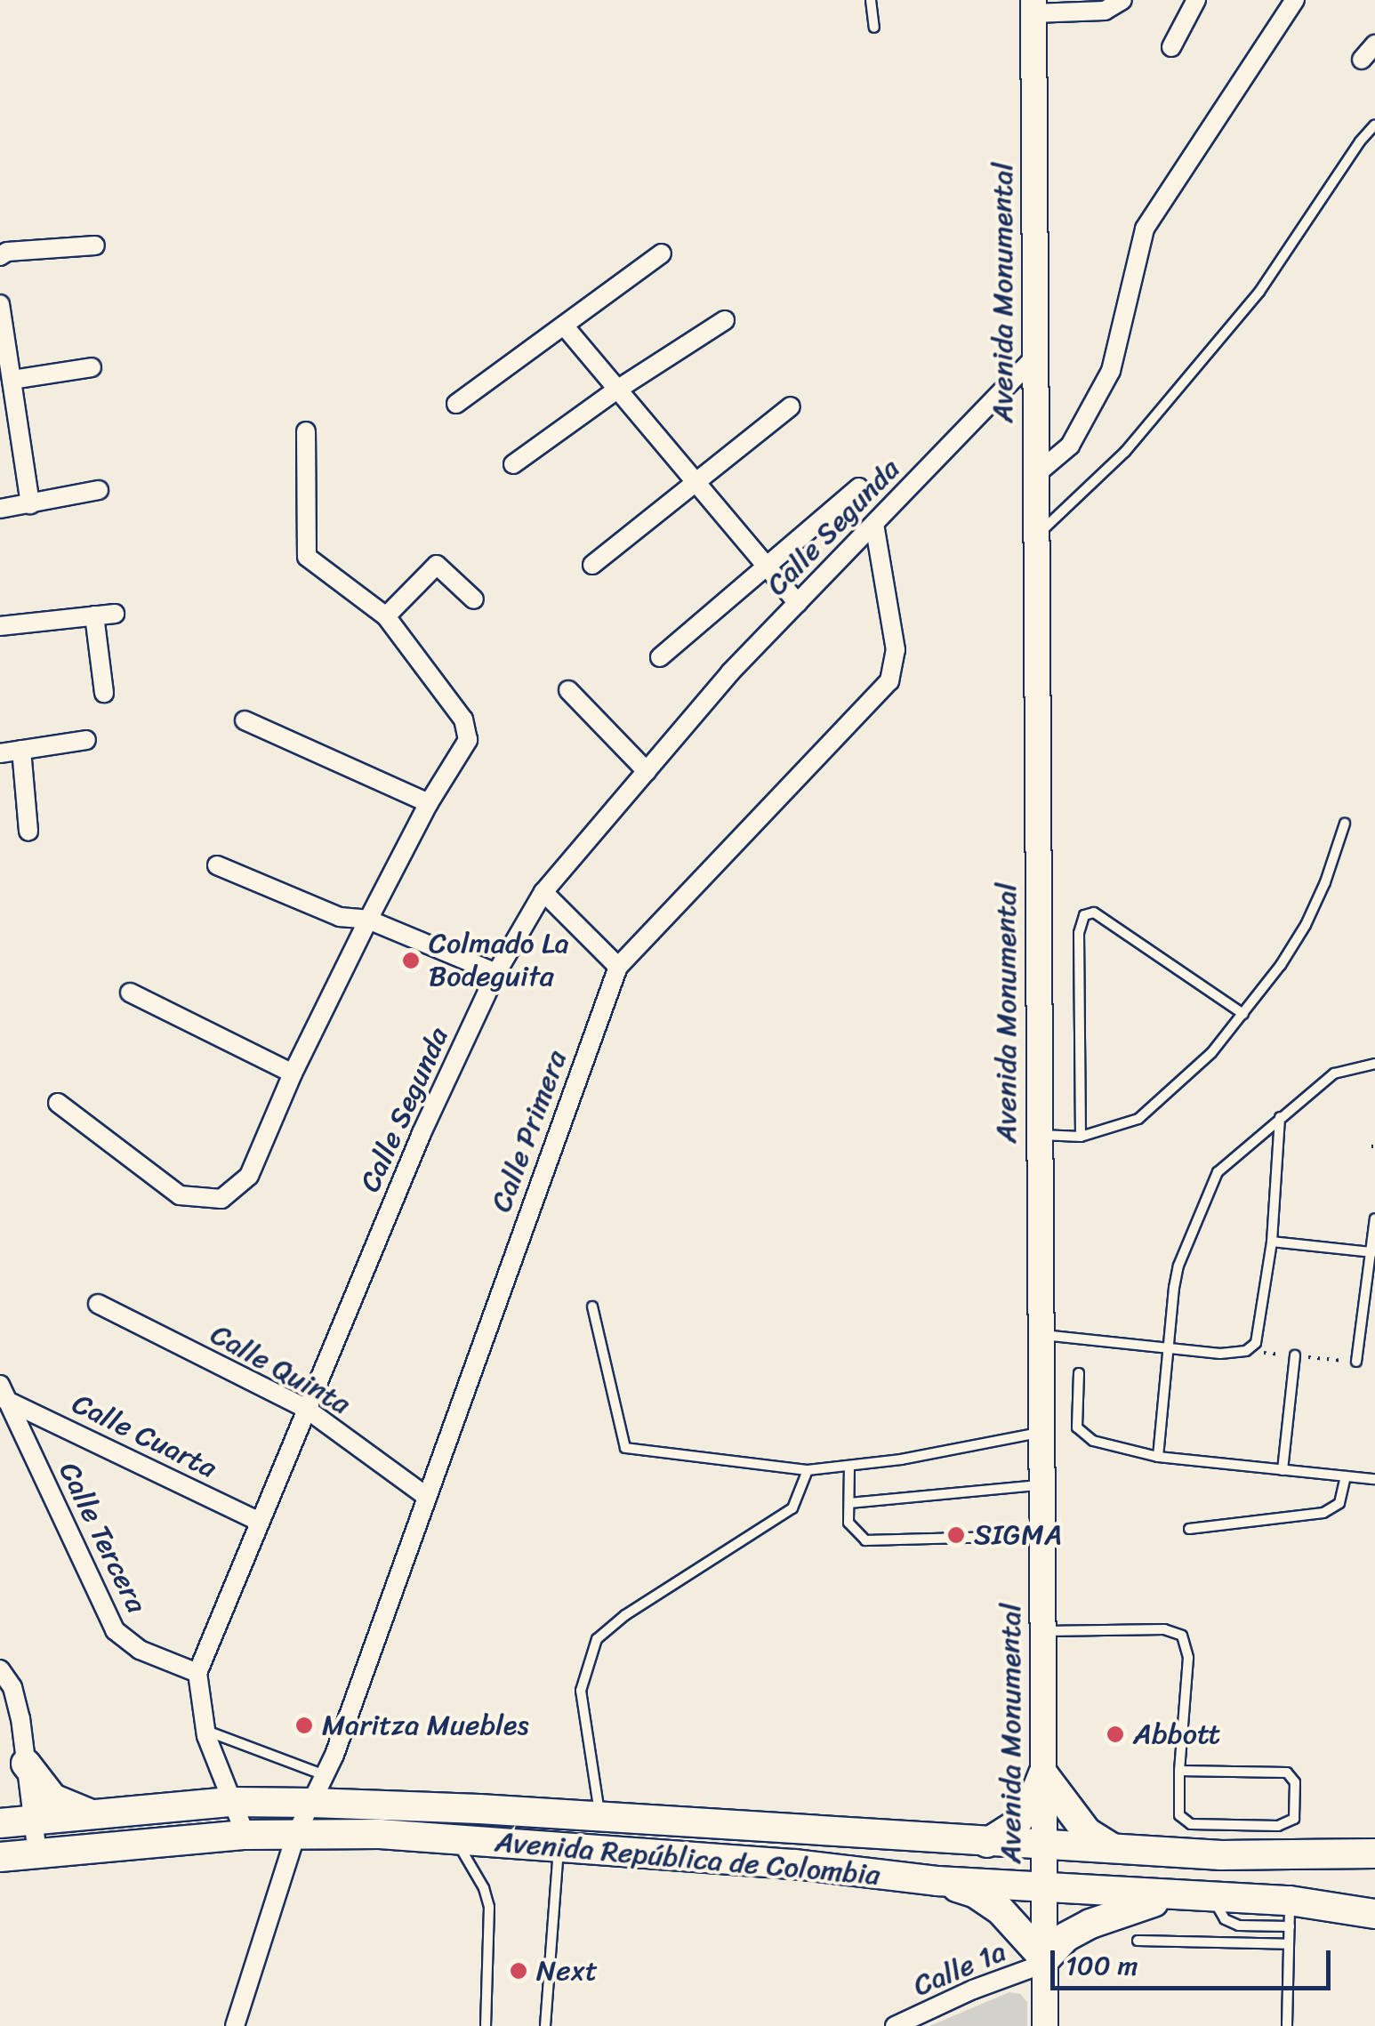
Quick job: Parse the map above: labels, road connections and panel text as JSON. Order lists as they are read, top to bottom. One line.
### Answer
{"streets":{"main road":["Avenida Monumental","Avenida República de Colombia"],"street":["Calle Segunda","Calle Primera","Calle Quinta","Calle Cuarta","Calle Tercera","Calle 1a"]},"crossings":[["Avenida Monumental","Calle Segunda"],["Avenida Monumental","Avenida República de Colombia"],["Avenida Monumental","Calle 1a"],["Calle Segunda","Calle Primera"],["Calle Segunda","Calle Quinta"],["Calle Segunda","Calle Cuarta"],["Calle Segunda","Calle Tercera"],["Calle Primera","Calle Quinta"],["Calle Primera","Avenida República de Colombia"],["Calle Cuarta","Calle Tercera"]],"places":["Colmado La Bodeguita","SIGMA","Maritza Muebles","Abbott","Next"],"scale_bar":"100 m"}
